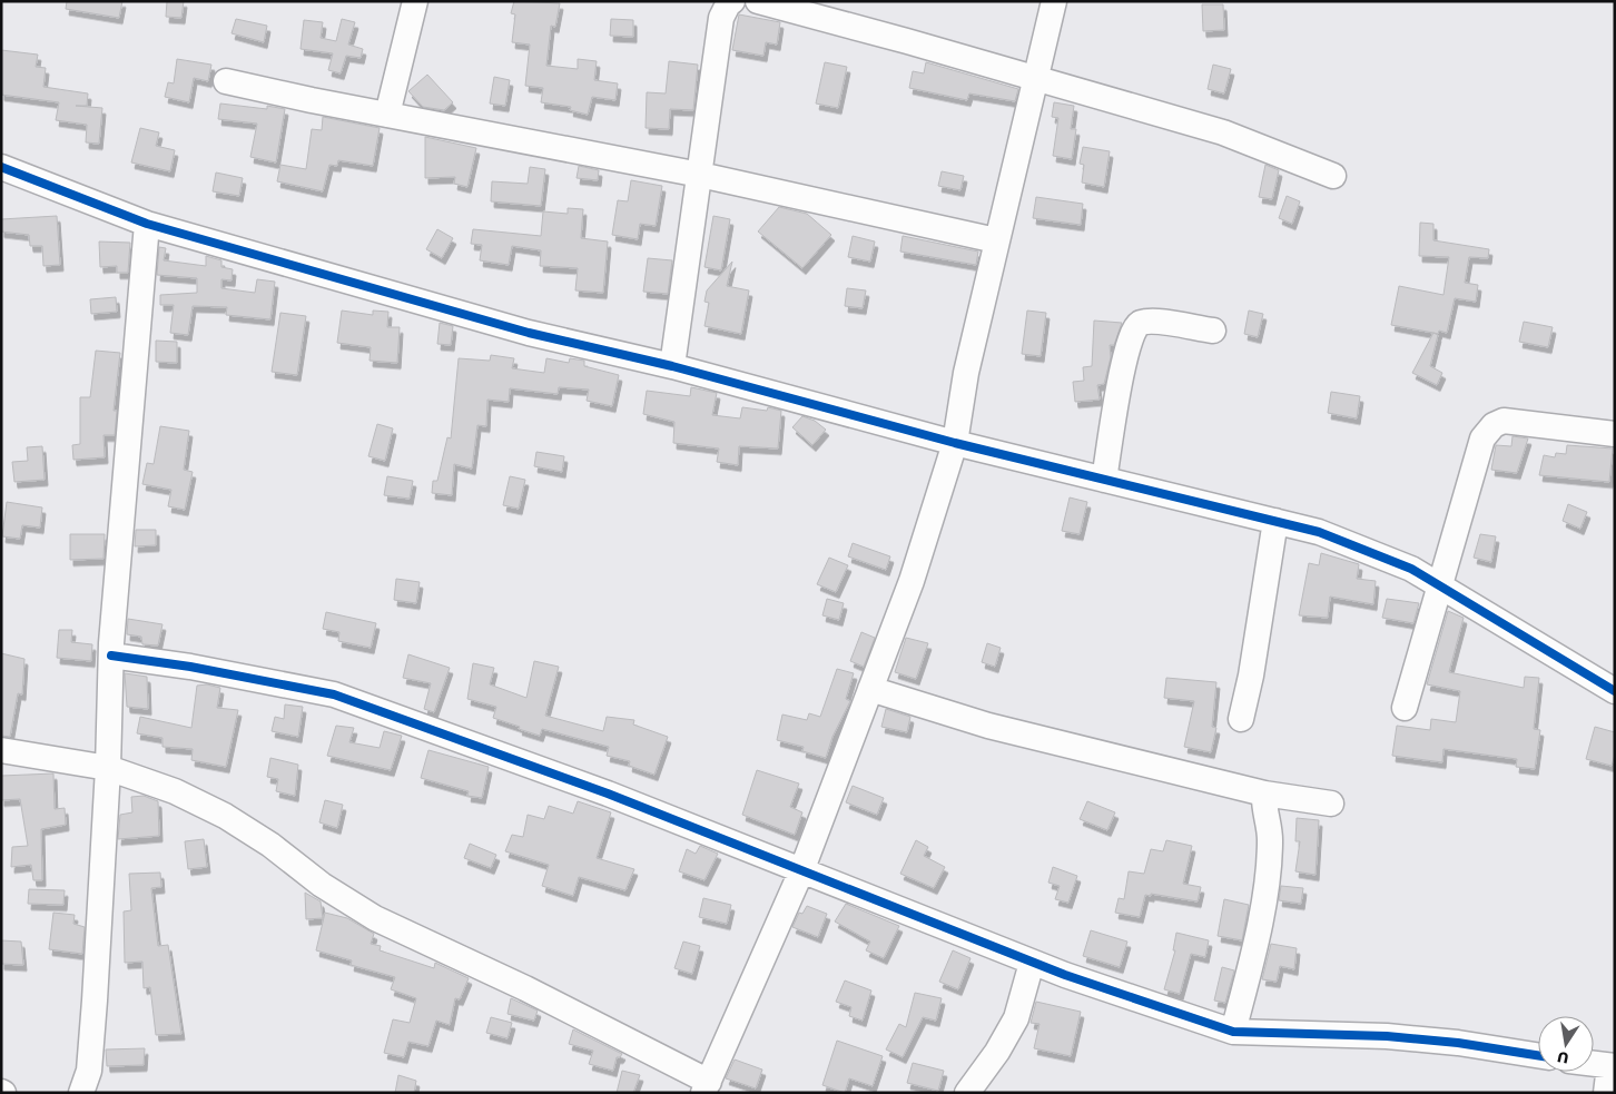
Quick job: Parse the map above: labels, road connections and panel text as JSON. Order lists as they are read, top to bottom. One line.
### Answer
{"north":"bottom"}
